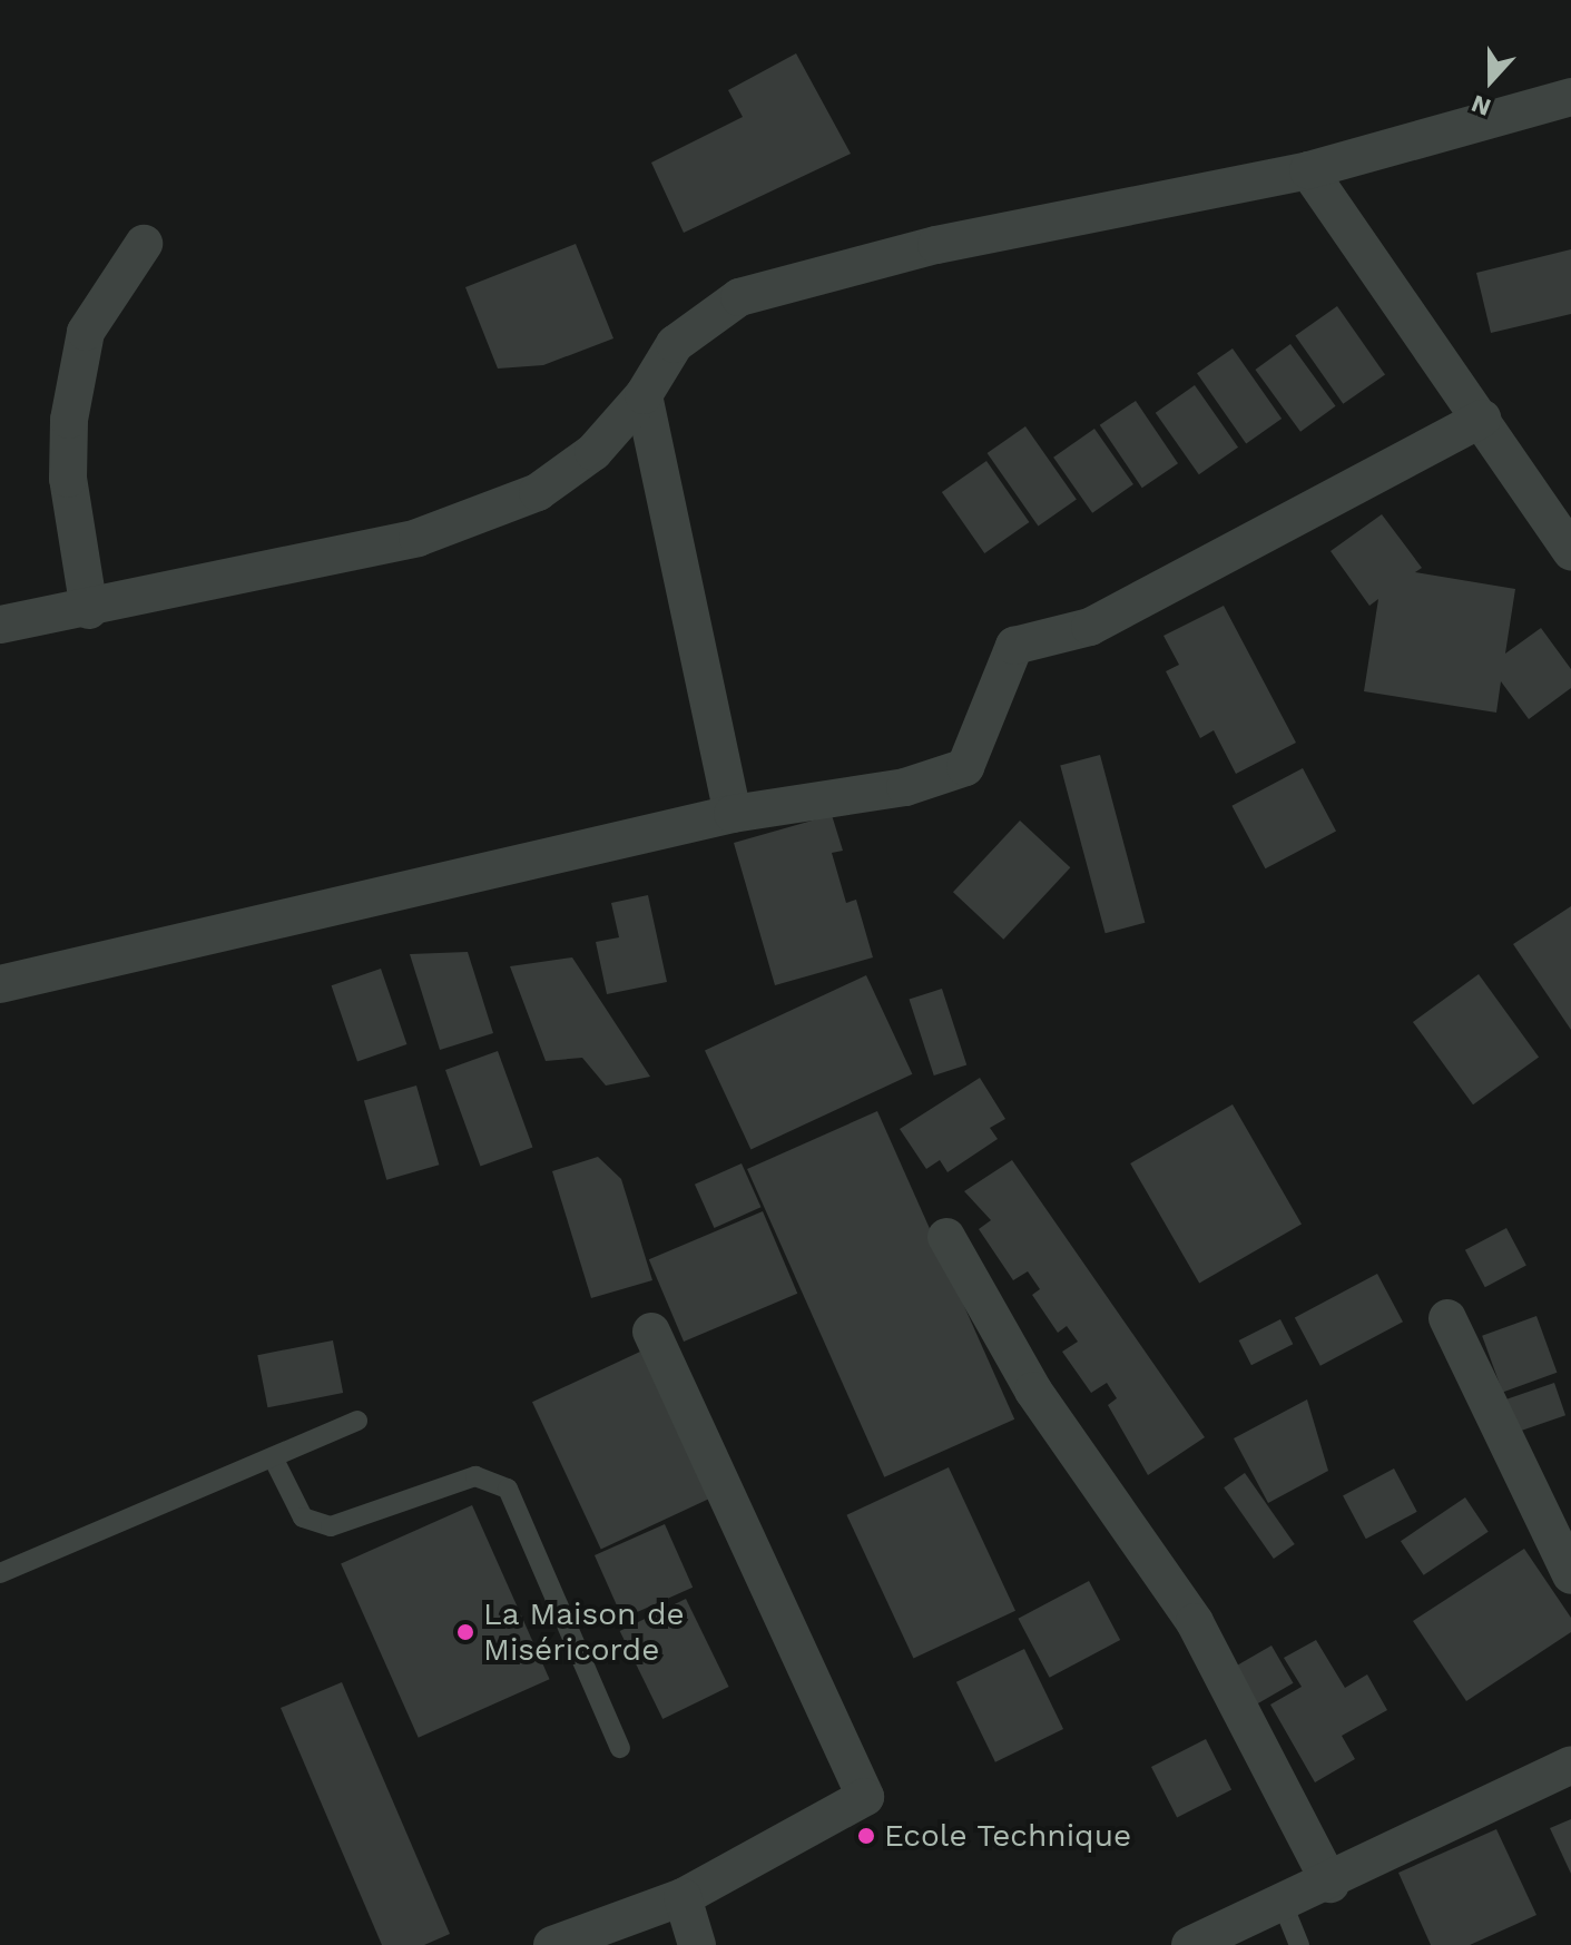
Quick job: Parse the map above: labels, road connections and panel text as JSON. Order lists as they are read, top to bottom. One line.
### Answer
{"places":["La Maison de Miséricorde","Ecole Technique"],"north":"bottom"}
